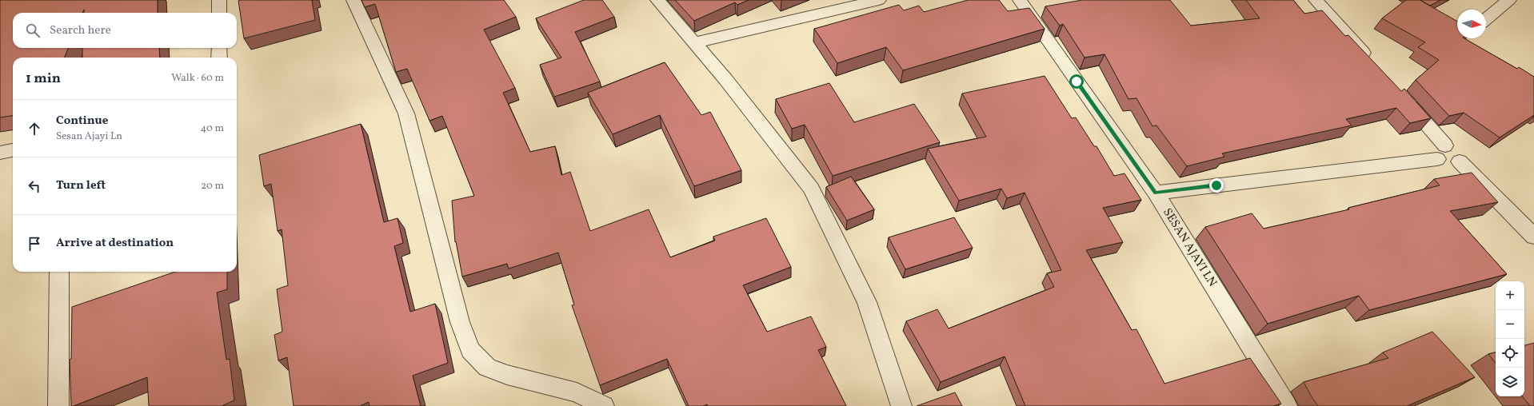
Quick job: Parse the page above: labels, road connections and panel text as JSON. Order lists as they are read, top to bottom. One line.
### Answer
{"streets":{"street":["SESAN AJAYI LN"]},"north":"right","page":{"search":"Search here","heading":["1 min","Walk · 60 m"],"list":[["Continue","Sesan Ajayi Ln","40 m"],["Turn left","20 m"],"Arrive at destination"],"map_buttons":["+","−"]}}
